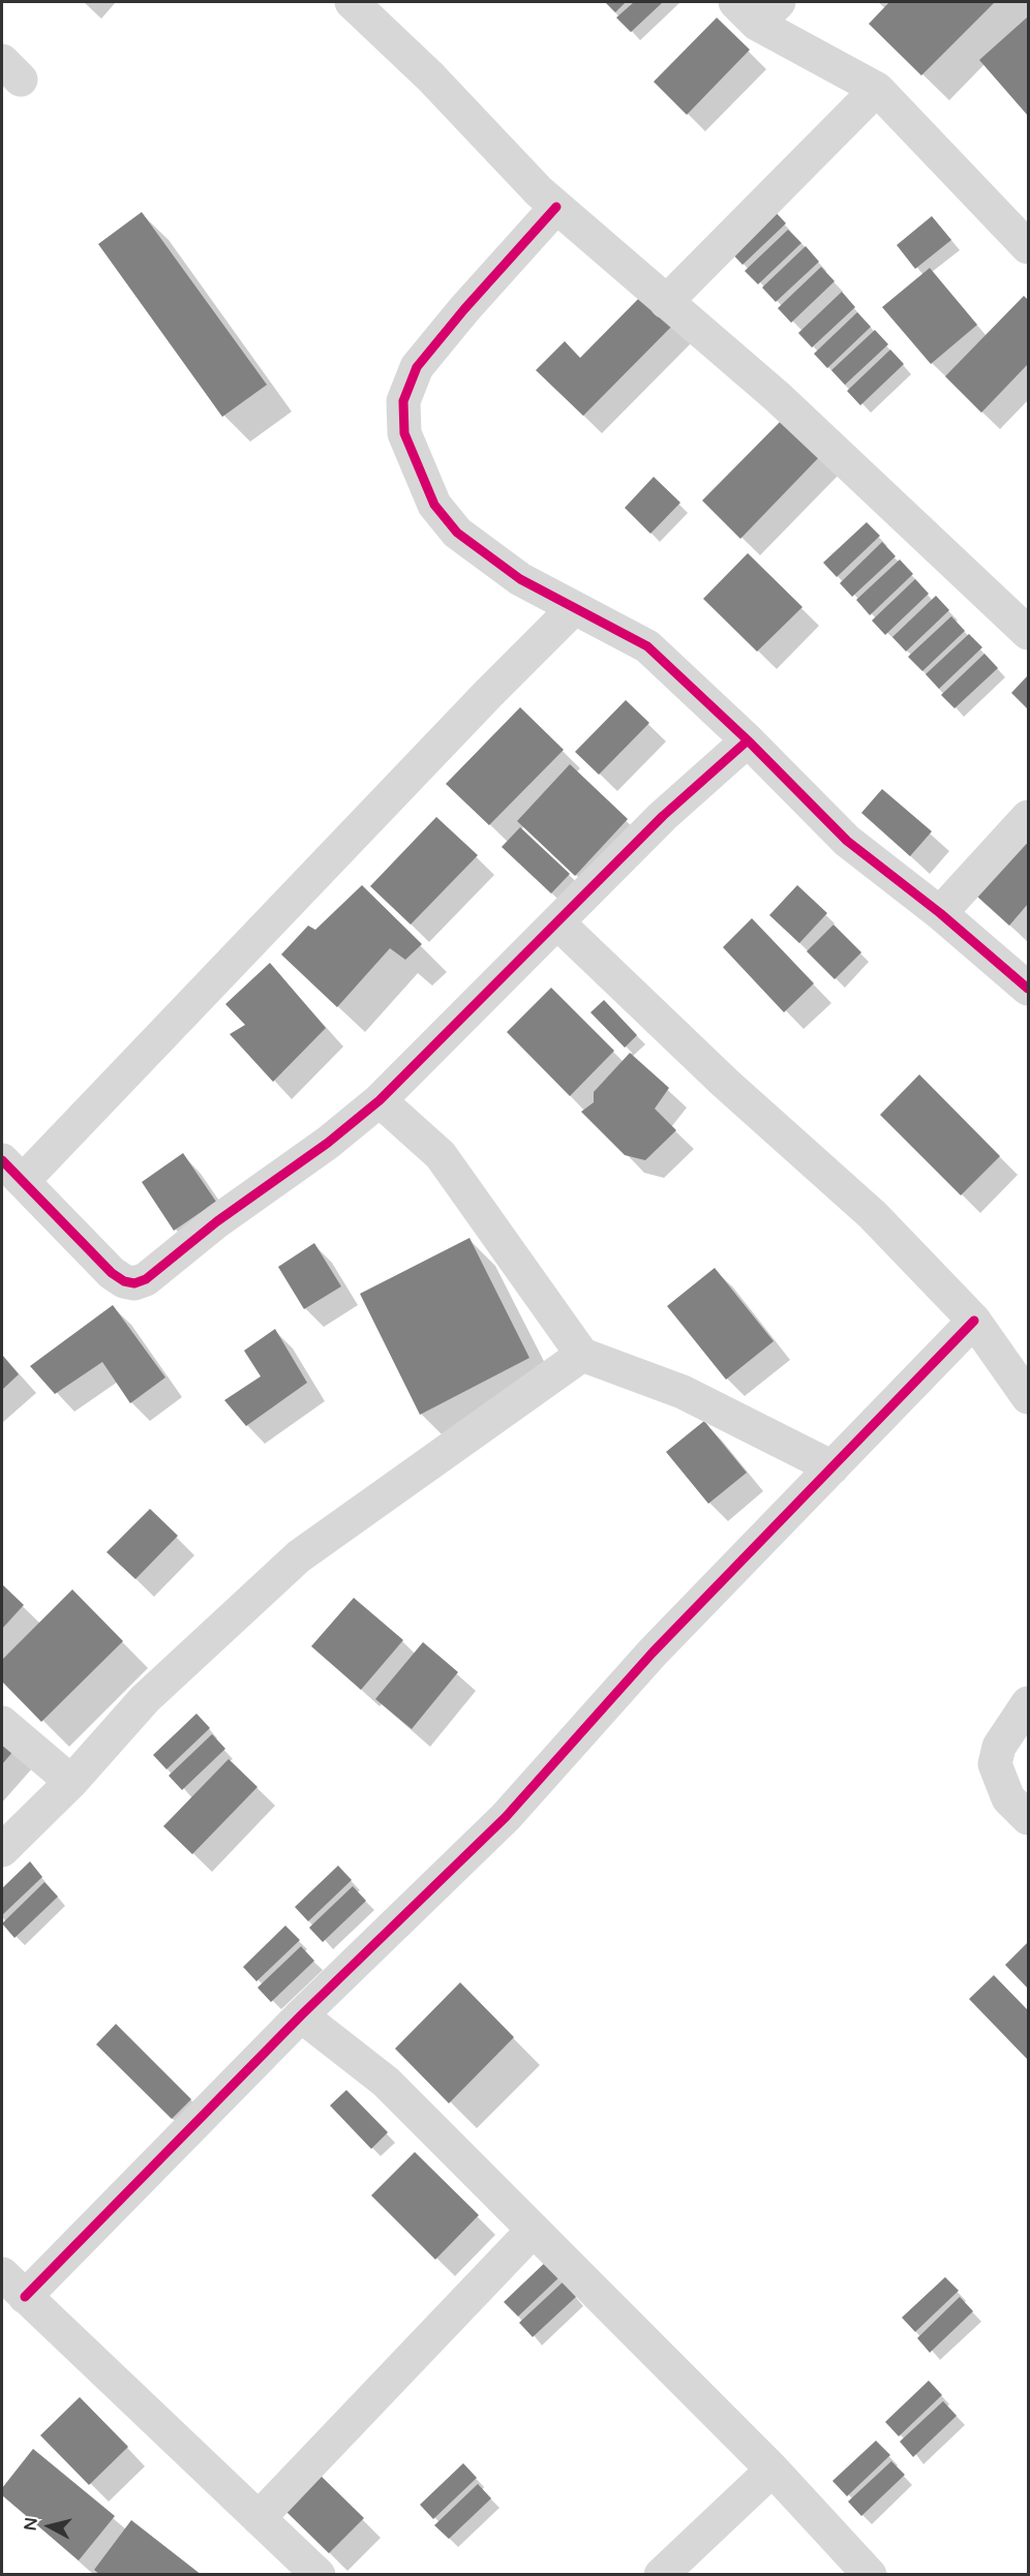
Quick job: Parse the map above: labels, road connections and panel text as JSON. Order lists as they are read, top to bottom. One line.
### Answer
{"north":"left"}
